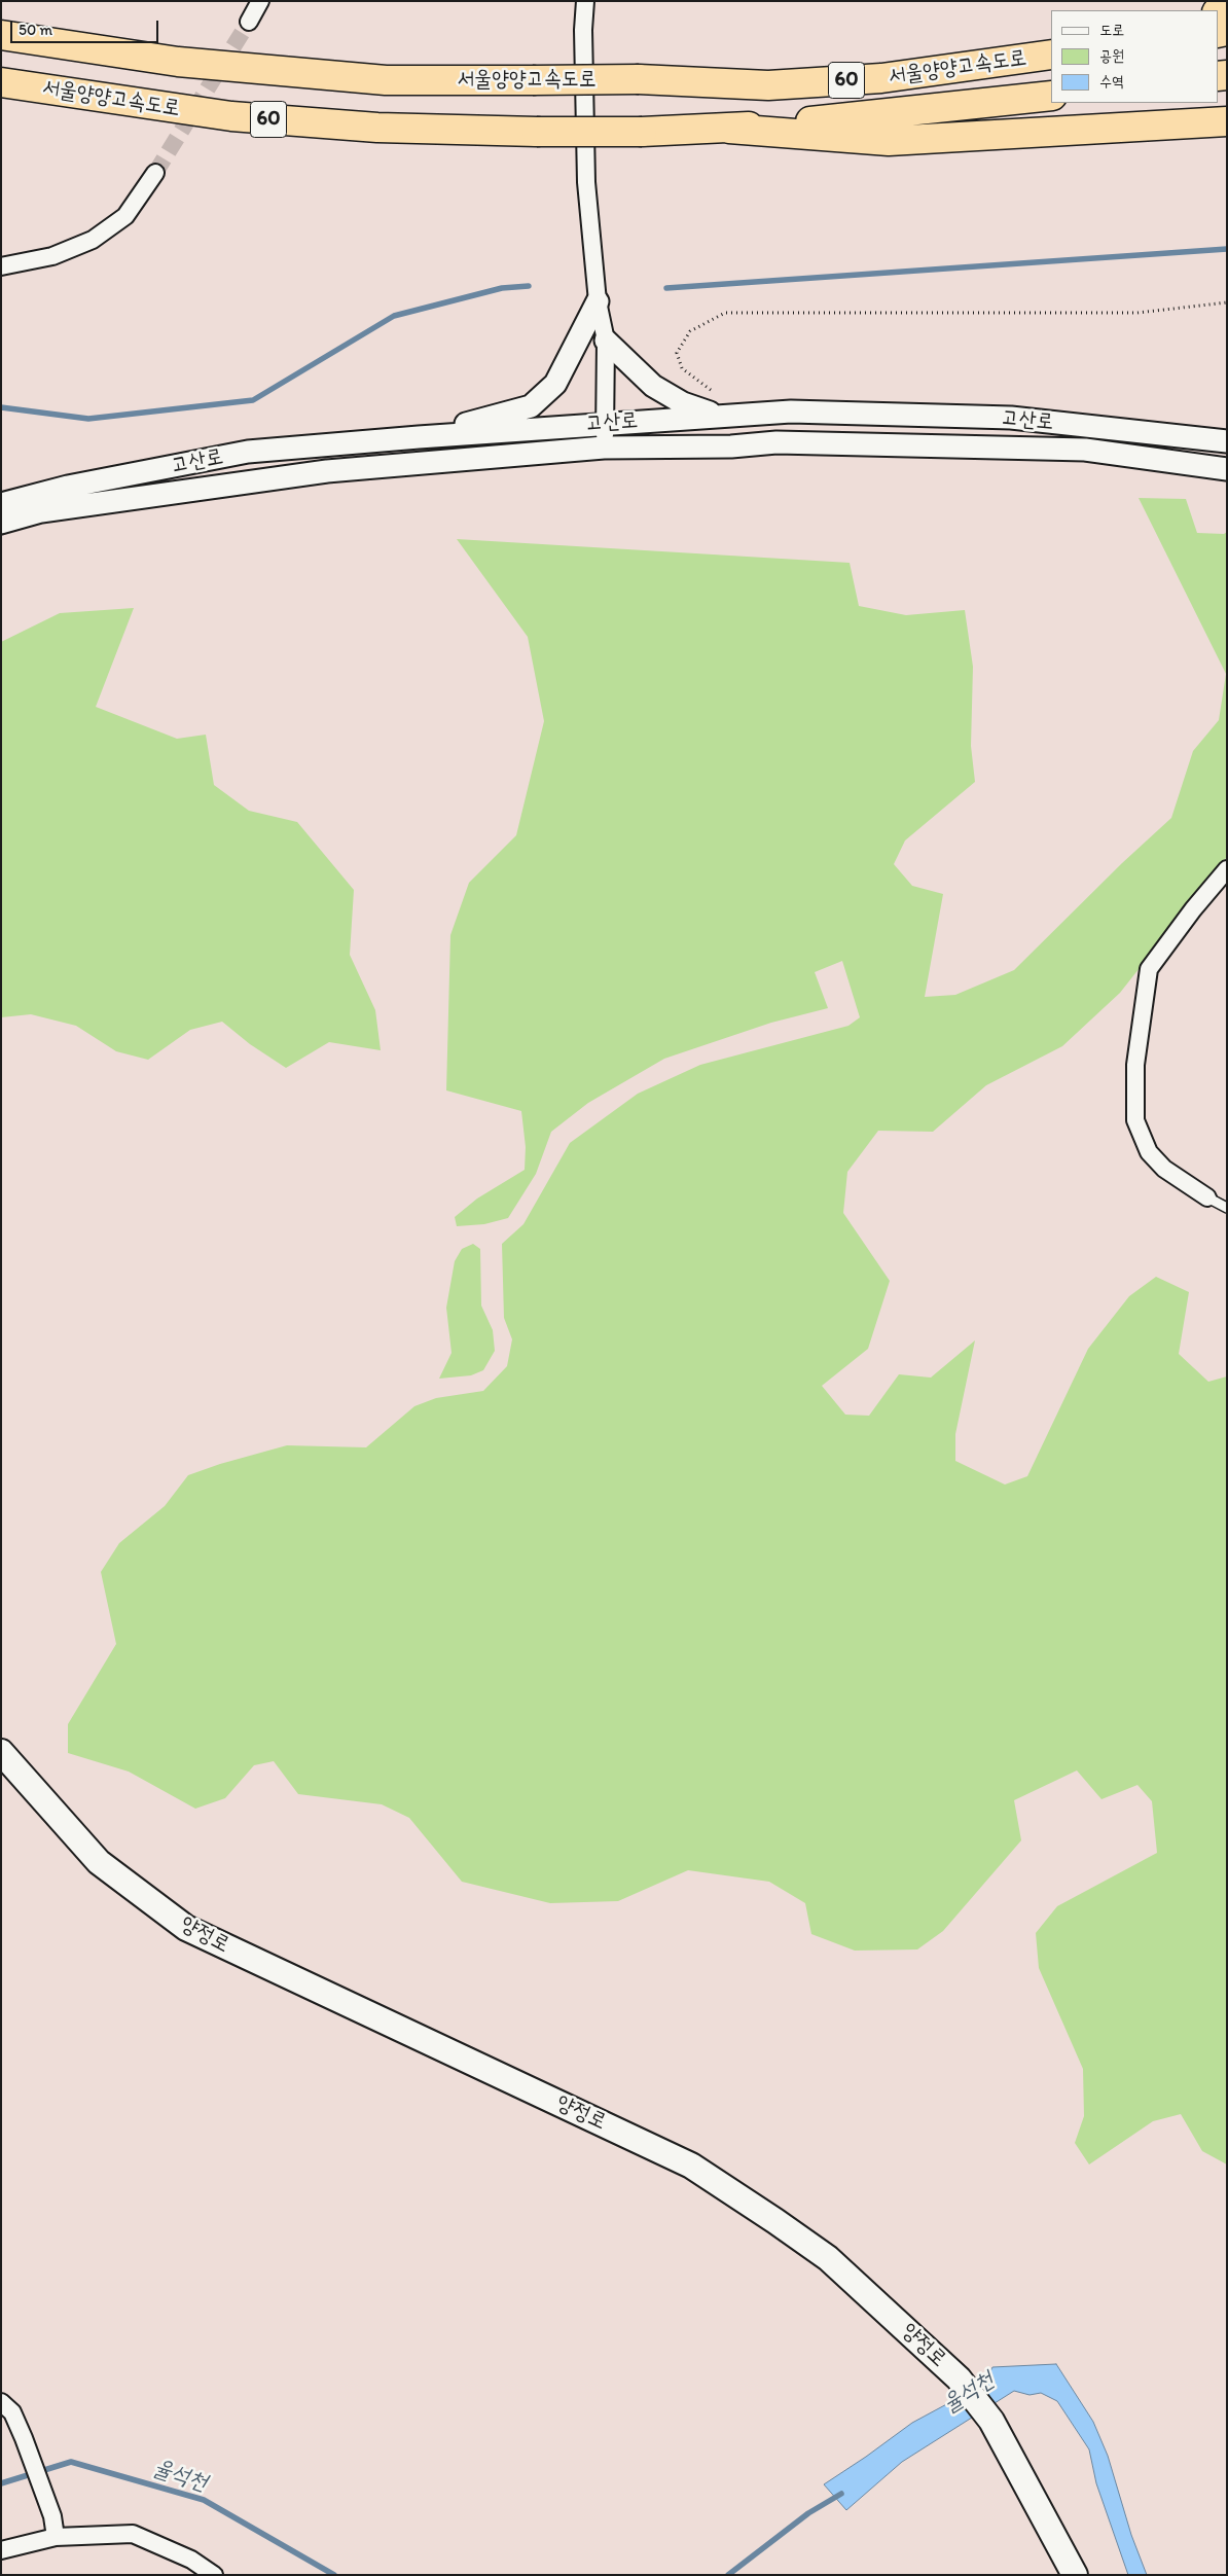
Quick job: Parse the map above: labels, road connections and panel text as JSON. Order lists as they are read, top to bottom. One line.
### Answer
{"streets":{"highway":["서울양양고속도로","60"],"main road":["양정로"],"street":["고산로"]},"water":["율석천"],"legend":["도로","공원","수역"],"scale_bar":"50 m"}
